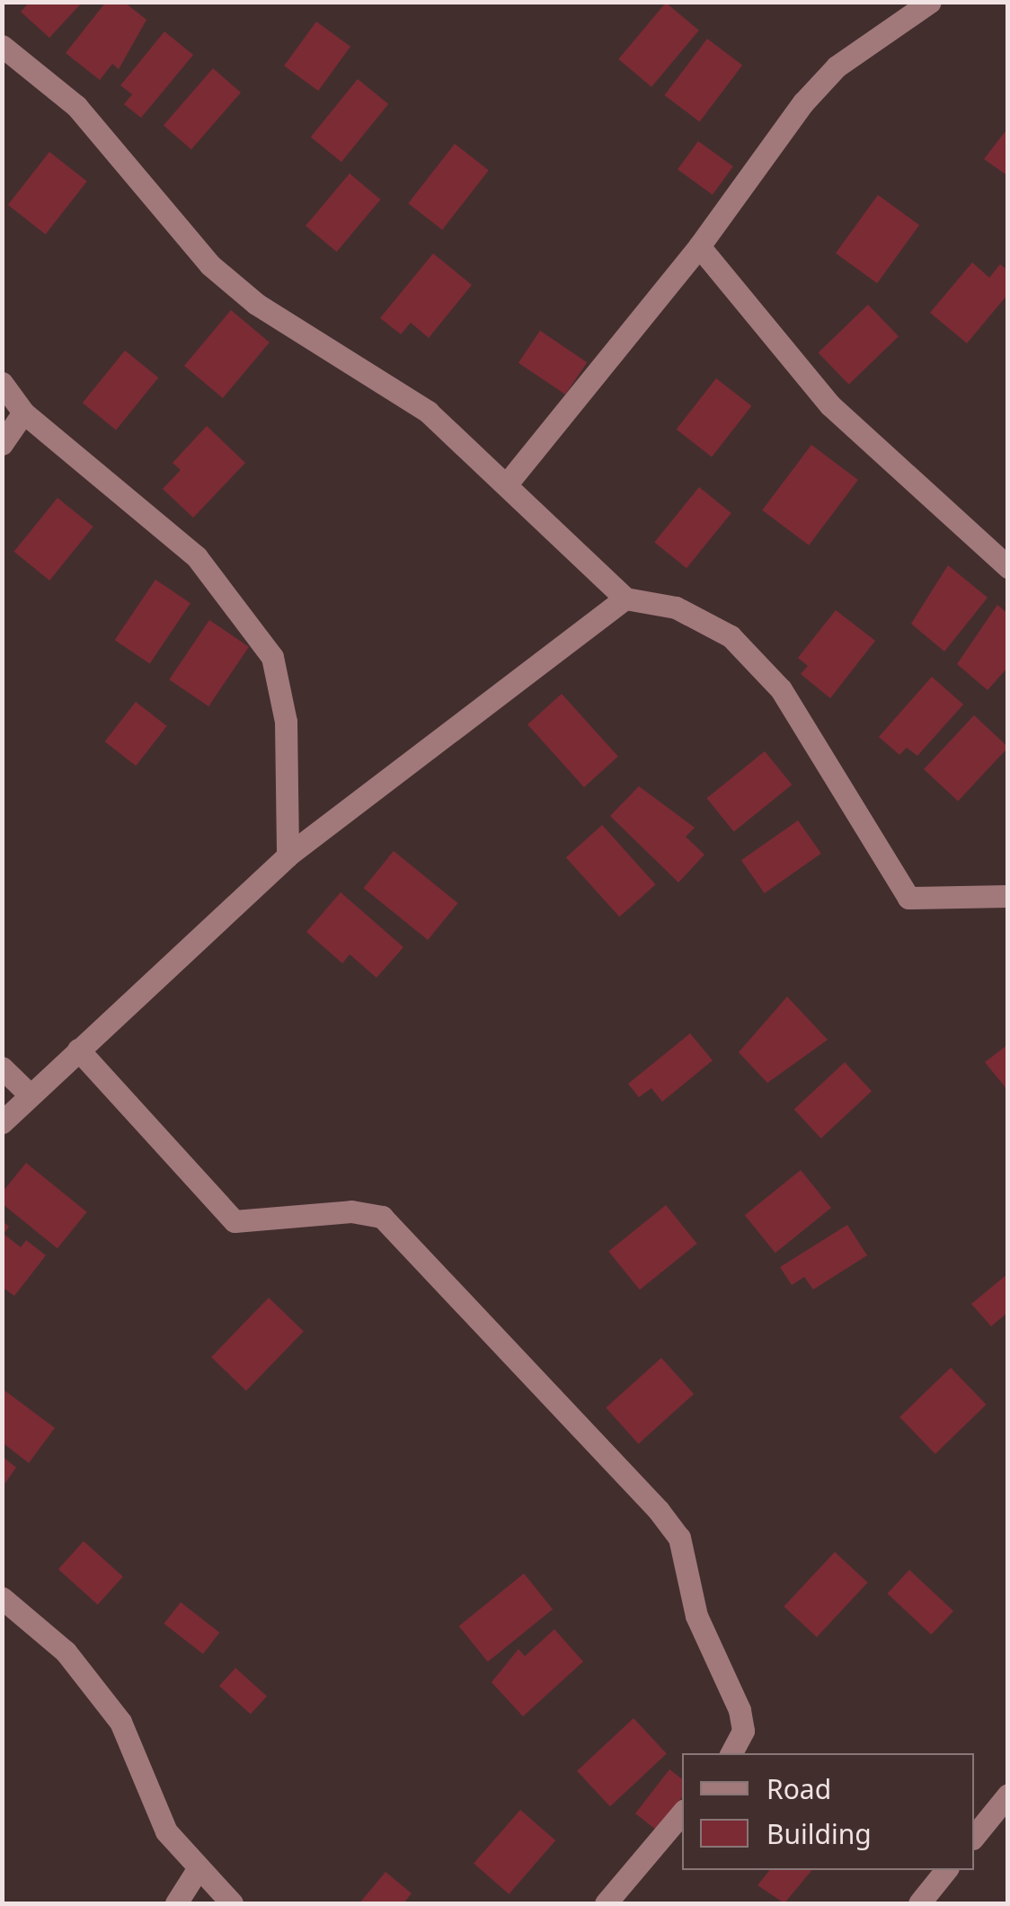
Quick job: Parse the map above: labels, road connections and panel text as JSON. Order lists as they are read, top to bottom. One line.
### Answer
{"legend":["Road","Building"]}
